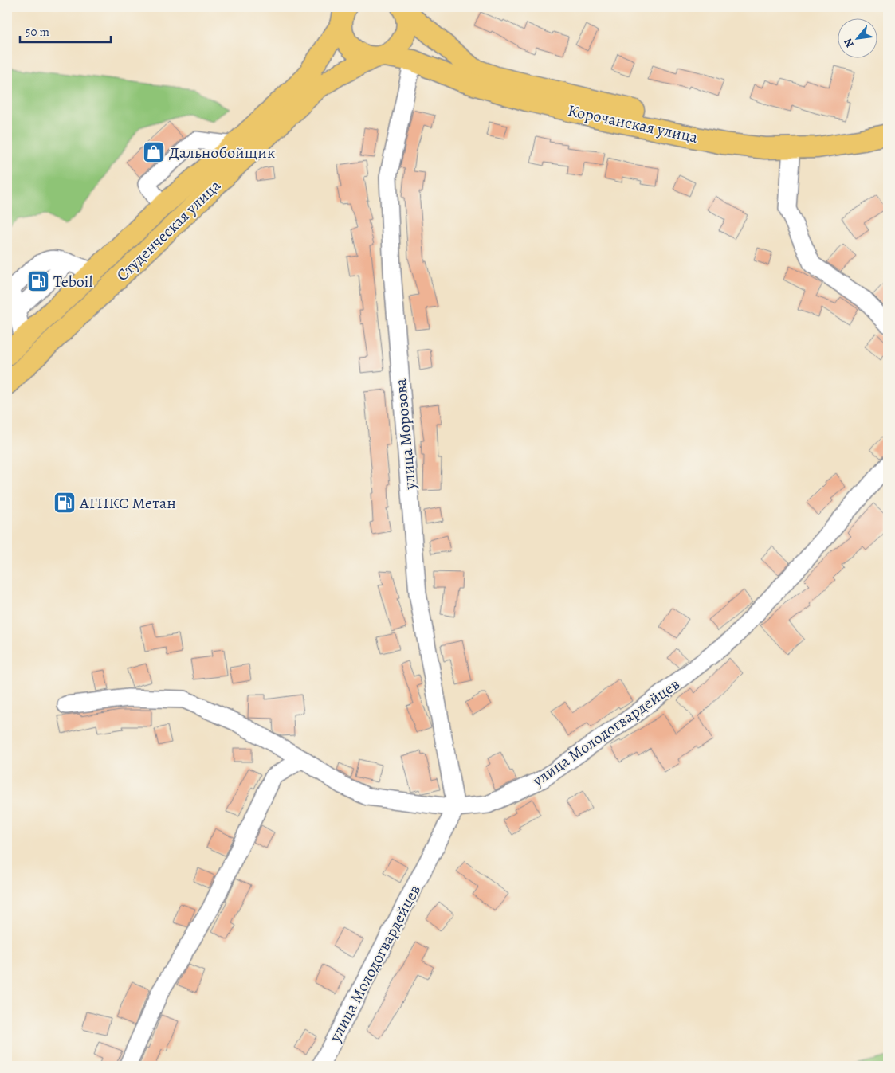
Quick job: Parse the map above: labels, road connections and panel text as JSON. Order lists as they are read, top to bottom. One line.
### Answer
{"streets":{"main road":["Корочанская улица","Студенческая улица"],"street":["улица Морозова","улица Молодогвардейцев"]},"crossings":[["Корочанская улица","Студенческая улица"],["Корочанская улица","улица Морозова"],["улица Морозова","улица Молодогвардейцев"]],"places":{"shop":["Дальнобойщик"],"fuel station":["Teboil","АГНКС Метан"]},"scale_bar":"50 m","north":"bottom left"}
